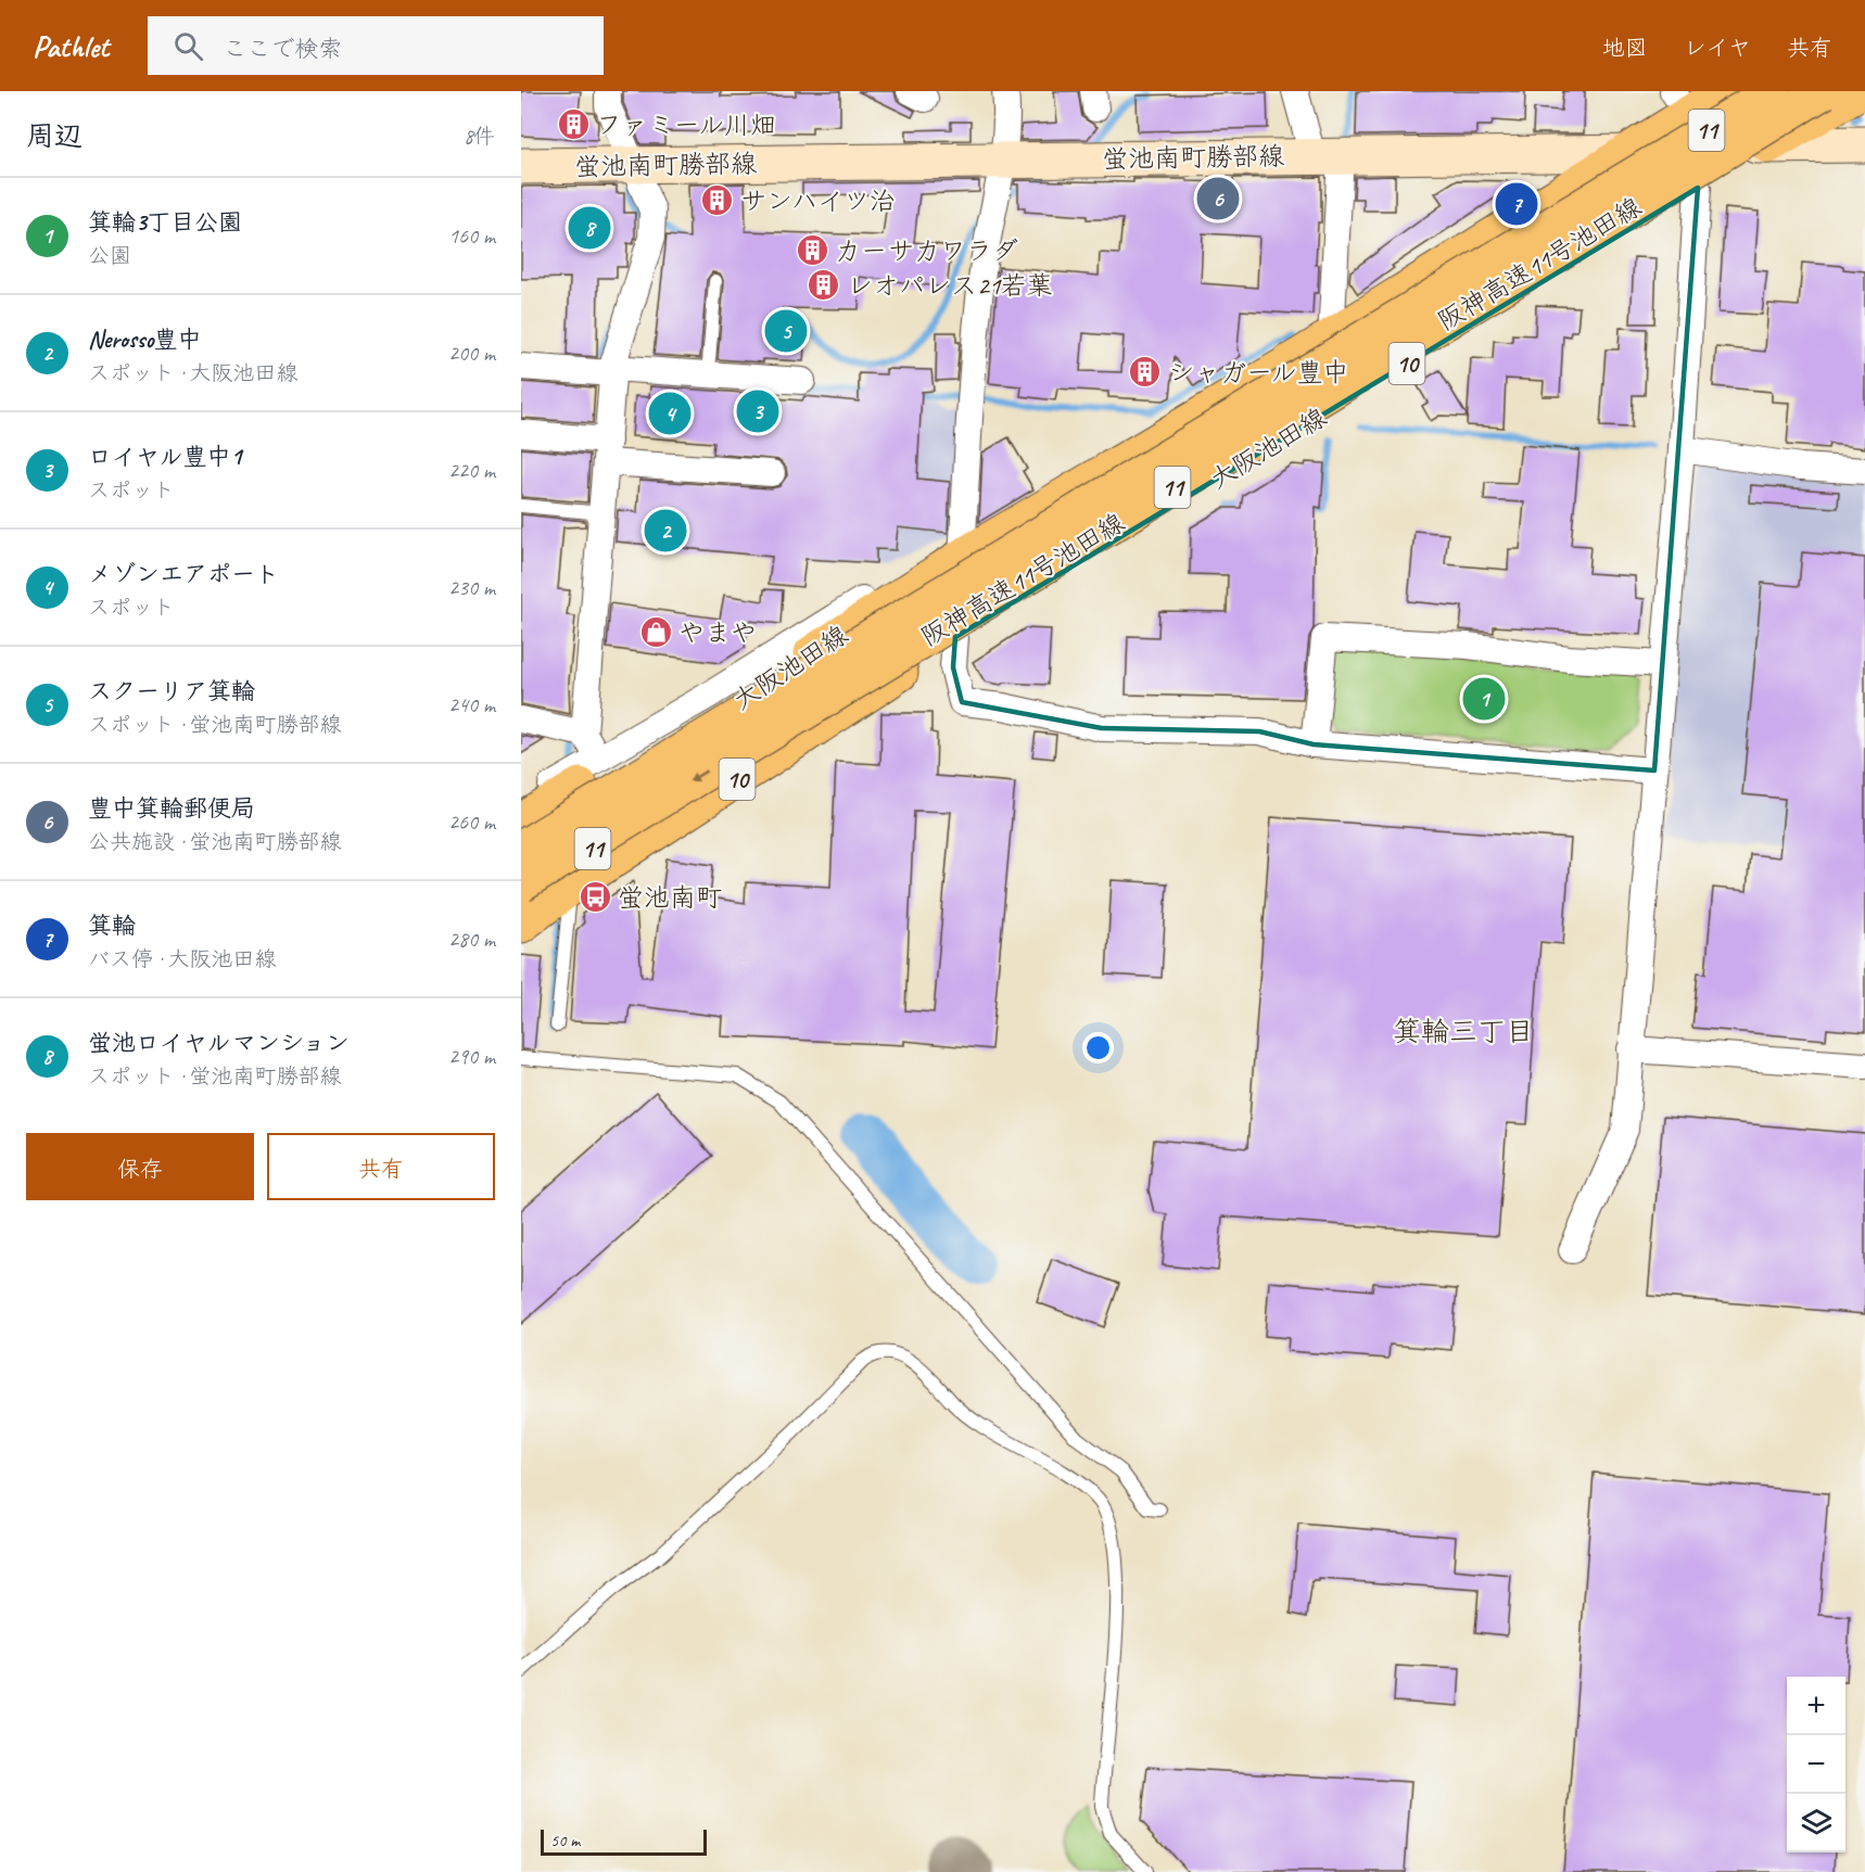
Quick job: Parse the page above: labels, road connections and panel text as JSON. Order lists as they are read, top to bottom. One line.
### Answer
{"streets":{"main road":["11","阪神高速11号池田線","10","大阪池田線"],"street":["蛍池南町勝部線"]},"crossings":[["11","蛍池南町勝部線"],["11","阪神高速11号池田線"],["11","大阪池田線"],["蛍池南町勝部線","阪神高速11号池田線"],["蛍池南町勝部線","大阪池田線"],["阪神高速11号池田線","大阪池田線"]],"districts":["箕輪三丁目"],"places":{"building":["ファミール川畑","サンハイツ治","カーサカワラダ","レオパレス21若葉","シャガール豊中"],"shop":["やまや"],"bus stop":["蛍池南町"]},"scale_bar":"50 m","page":{"header":"Pathlet","search":"ここで検索","nav":["地図","レイヤ","共有"],"heading":["周辺","8件"],"pins":["6","7","8","5","3","4","2","1"],"list":[{"mark":"1","name":"箕輪3丁目公園","note":"公園","value":"160 m"},{"mark":"2","name":"Nerosso豊中","note":"スポット · 大阪池田線","value":"200 m"},{"mark":"3","name":"ロイヤル豊中1","note":"スポット","value":"220 m"},{"mark":"4","name":"メゾンエアポート","note":"スポット","value":"230 m"},{"mark":"5","name":"スクーリア箕輪","note":"スポット · 蛍池南町勝部線","value":"240 m"},{"mark":"6","name":"豊中箕輪郵便局","note":"公共施設 · 蛍池南町勝部線","value":"260 m"},{"mark":"7","name":"箕輪","note":"バス停 · 大阪池田線","value":"280 m"},{"mark":"8","name":"蛍池ロイヤルマンション","note":"スポット · 蛍池南町勝部線","value":"290 m"}],"buttons":["保存","共有"],"map_buttons":["+","−"],"scale":"50 m"}}
